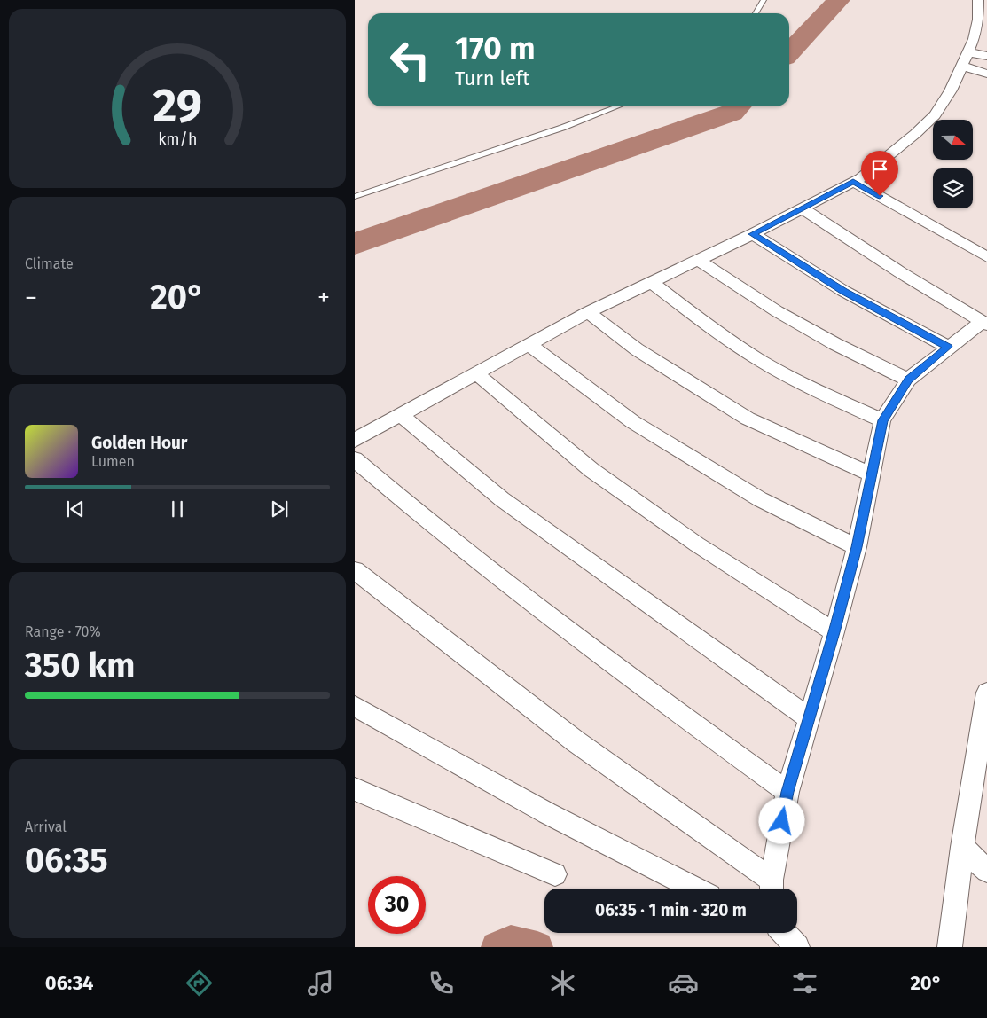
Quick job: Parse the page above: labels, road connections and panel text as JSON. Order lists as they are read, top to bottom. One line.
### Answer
{"north":"right","page":{"turn":["170 m","Turn left"],"tile":["Climate",["Range · 70%","350 km"],["Arrival","06:35"]],"heat":["−","20°","+"],"song":["Golden Hour","Lumen"],"limit":"30","trip":"06:35 · 1 min · 320 m","tabs":["06:34","20°"],"gauge":["29","km/h"]}}
